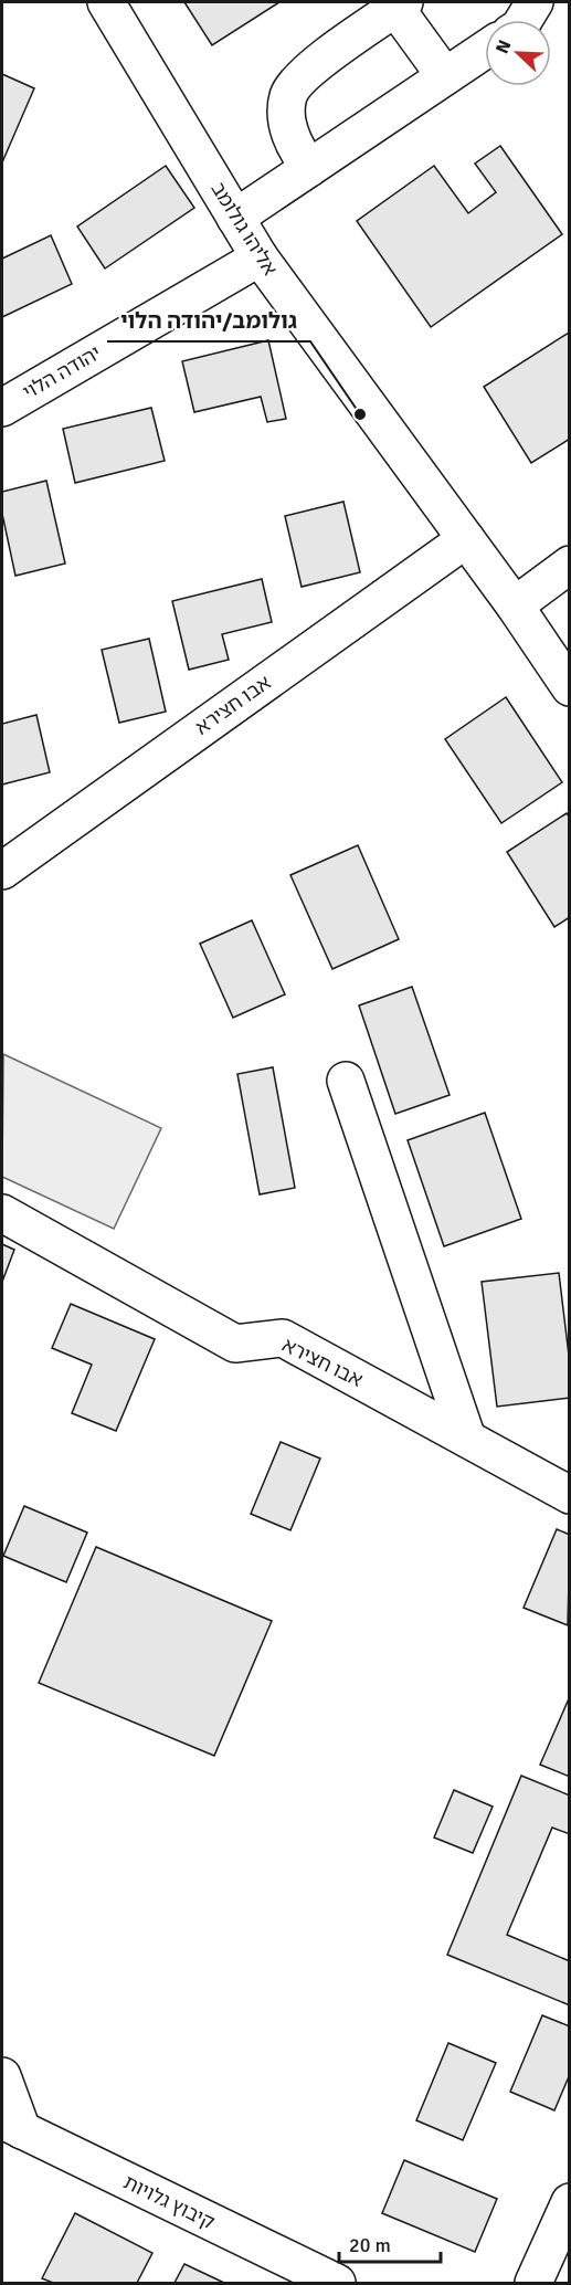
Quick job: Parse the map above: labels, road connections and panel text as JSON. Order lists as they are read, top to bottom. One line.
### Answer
{"streets":{"street":["אליהו גולומב","יהודה הלוי","אבו חצירא","קיבוץ גלויות"]},"crossings":[["אליהו גולומב","יהודה הלוי"],["אליהו גולומב","אבו חצירא"]],"places":["גולומב/יהודה הלוי"],"scale_bar":"20 m","north":"top left"}
